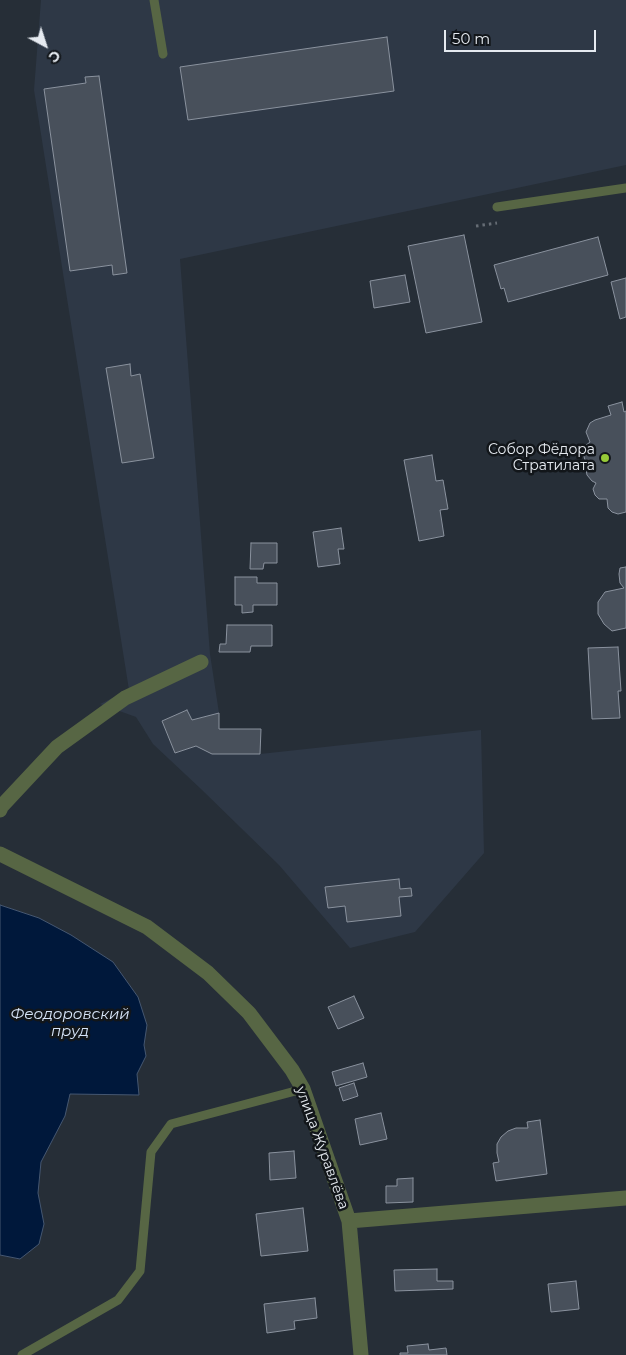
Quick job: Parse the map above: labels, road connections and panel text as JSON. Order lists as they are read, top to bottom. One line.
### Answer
{"streets":{"street":["улица Журавлёва"]},"water":["Феодоровский пруд"],"places":["Собор Фёдора Стратилата"],"scale_bar":"50 m","north":"bottom right"}
